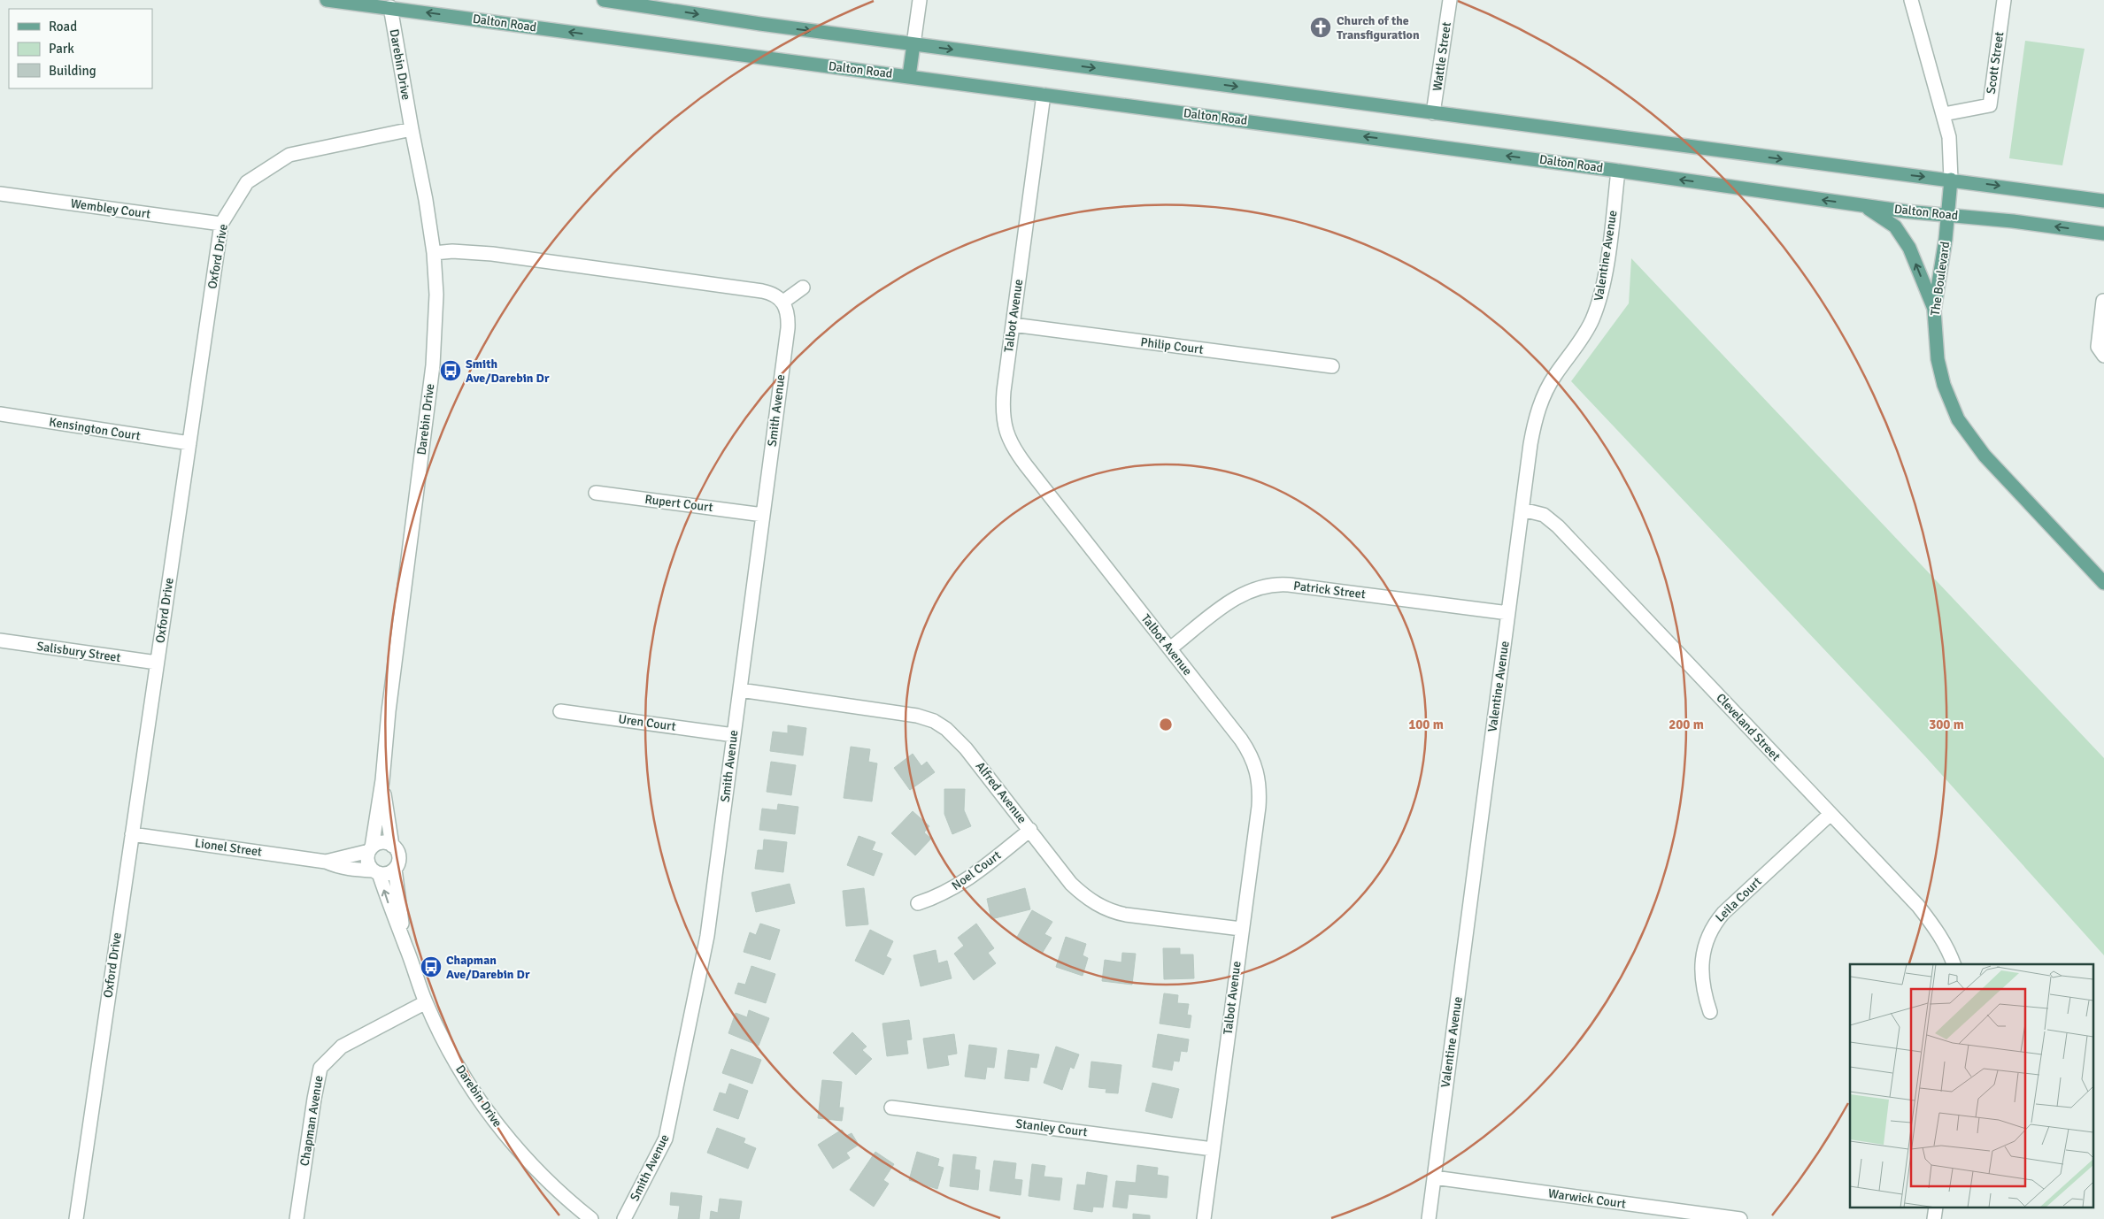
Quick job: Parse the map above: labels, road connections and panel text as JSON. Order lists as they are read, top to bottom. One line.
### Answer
{"streets":{"main road":["Dalton Road","The Boulevard"],"street":["Wattle Street","Scott Street","Darebin Drive","Wembley Court","Valentine Avenue","Oxford Drive","Talbot Avenue","Philip Court","Smith Avenue","Kensington Court","Rupert Court","Patrick Street","Salisbury Street","Uren Court","Cleveland Street","Alfred Avenue","Lionel Street","Noel Court","Leila Court","Chapman Avenue","Stanley Court","Warwick Court"]},"crossings":[["Dalton Road","Darebin Drive"],["Dalton Road","Valentine Avenue"],["Dalton Road","The Boulevard"],["Dalton Road","Talbot Avenue"],["Scott Street","The Boulevard"],["Darebin Drive","Oxford Drive"],["Darebin Drive","Lionel Street"],["Darebin Drive","Chapman Avenue"],["Wembley Court","Oxford Drive"],["Valentine Avenue","Patrick Street"],["Valentine Avenue","Cleveland Street"],["Valentine Avenue","Warwick Court"],["Oxford Drive","Kensington Court"],["Oxford Drive","Salisbury Street"],["Oxford Drive","Lionel Street"],["Talbot Avenue","Philip Court"],["Talbot Avenue","Patrick Street"],["Talbot Avenue","Alfred Avenue"],["Talbot Avenue","Stanley Court"],["Smith Avenue","Rupert Court"],["Smith Avenue","Uren Court"],["Smith Avenue","Alfred Avenue"],["Cleveland Street","Leila Court"],["Alfred Avenue","Noel Court"]],"places":{"church":["Church of the Transfiguration"],"bus stop":["Smith Ave/Darebin Dr","Chapman Ave/Darebin Dr"]},"legend":["Road","Park","Building"],"rings":["100 m","200 m","300 m"]}
